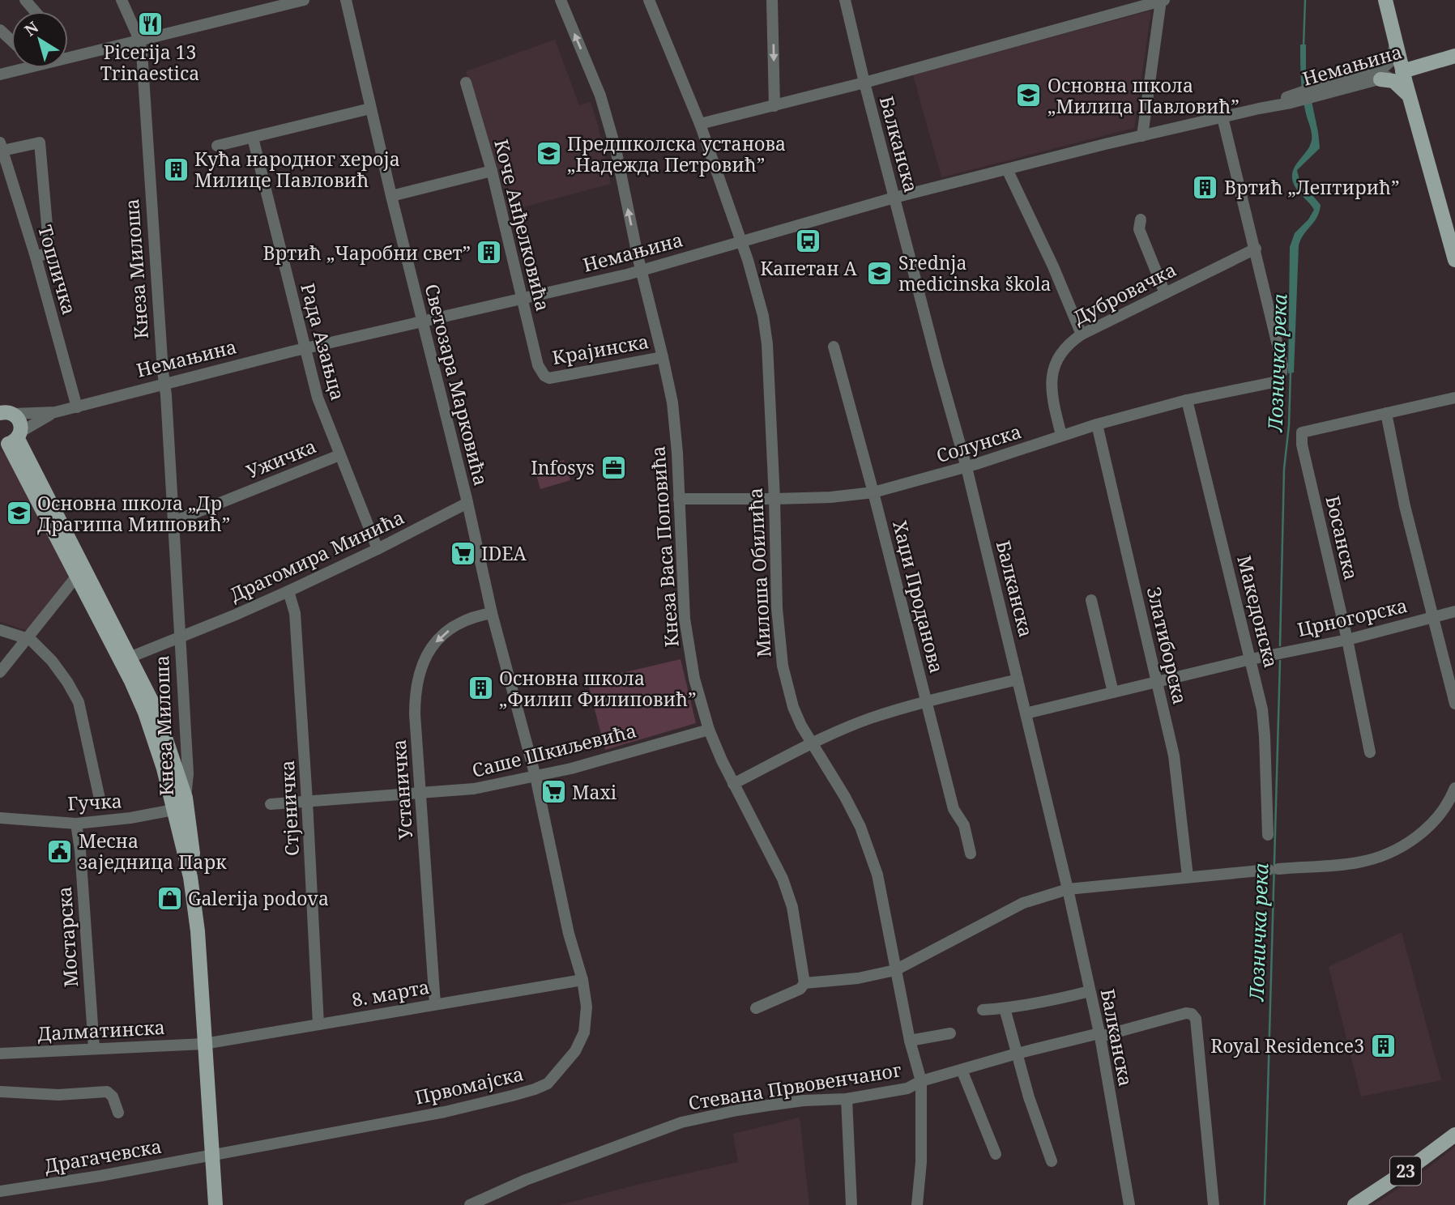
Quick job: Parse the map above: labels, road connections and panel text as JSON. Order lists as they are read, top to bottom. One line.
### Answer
{"streets":{"main road":["Немањина","Кнеза Милоша","23"],"street":["Балканска","Коче Анђелковића","Топличка","Дубровачка","Рада Азањца","Крајинска","Светозара Марковића","Солунска","Ужичка","Босанска","Кнеза Васа Поповића","Драгомира Минића","Милоша Обилића","Хаџи Проданова","Македонска","Црногорска","Златиборска","Саше Шкиљевића","Устаничка","Гучка","Стјеничка","Мостарска","8. марта","Далматинска","Првомајска","Стевана Првовенчаног","Драгачевска"]},"crossings":[["Немањина","Балканска"],["Немањина","Коче Анђелковића"],["Немањина","Кнеза Милоша"],["Немањина","Топличка"],["Немањина","Рада Азањца"],["Немањина","Светозара Марковића"],["Немањина","Кнеза Васа Поповића"],["Немањина","Милоша Обилића"],["Балканска","Солунска"],["Балканска","Црногорска"],["Балканска","Стевана Првовенчаног"],["Коче Анђелковића","Крајинска"],["Кнеза Милоша","Ужичка"],["Кнеза Милоша","Драгомира Минића"],["Кнеза Милоша","Гучка"],["Кнеза Милоша","8. марта"],["Кнеза Милоша","Далматинска"],["Кнеза Милоша","Првомајска"],["Кнеза Милоша","Драгачевска"],["Дубровачка","Солунска"],["Рада Азањца","Ужичка"],["Рада Азањца","Драгомира Минића"],["Крајинска","Кнеза Васа Поповића"],["Светозара Марковића","Драгомира Минића"],["Светозара Марковића","Саше Шкиљевића"],["Светозара Марковића","Устаничка"],["Светозара Марковића","Првомајска"],["Солунска","Кнеза Васа Поповића"],["Солунска","Милоша Обилића"],["Солунска","Хаџи Проданова"],["Солунска","Македонска"],["Солунска","Златиборска"],["Босанска","Црногорска"],["Кнеза Васа Поповића","Саше Шкиљевића"],["Драгомира Минића","Стјеничка"],["Милоша Обилића","Стевана Првовенчаног"],["Македонска","Црногорска"],["Црногорска","Златиборска"],["Саше Шкиљевића","Устаничка"],["Саше Шкиљевића","Стјеничка"],["Саше Шкиљевића","Првомајска"],["Устаничка","8. марта"],["Гучка","Мостарска"],["Стјеничка","8. марта"],["Мостарска","Далматинска"],["8. марта","Далматинска"],["8. марта","Првомајска"],["Првомајска","Драгачевска"]],"one_way":["Устаничка"],"water":["Лозничка река"],"places":{"restaurant":["Picerija 13 Trinaestica"],"school or university":["Основна школа „Милица Павловић”","Предшколска установа „Надежда Петровић”","Srednja medicinska škola","Основна школа „Др Драгиша Мишовић”"],"building":["Кућа народног хероја Милице Павловић","Вртић „Лептирић”","Вртић „Чаробни свет”","Основна школа „Филип Филиповић”","Royal Residence3"],"bus stop":["Капетан А"],"office":["Infosys"],"supermarket":["IDEA","Maxi"],"public building":["Месна заједница Парк"],"shop":["Galerija podova"]},"north":"top left"}
